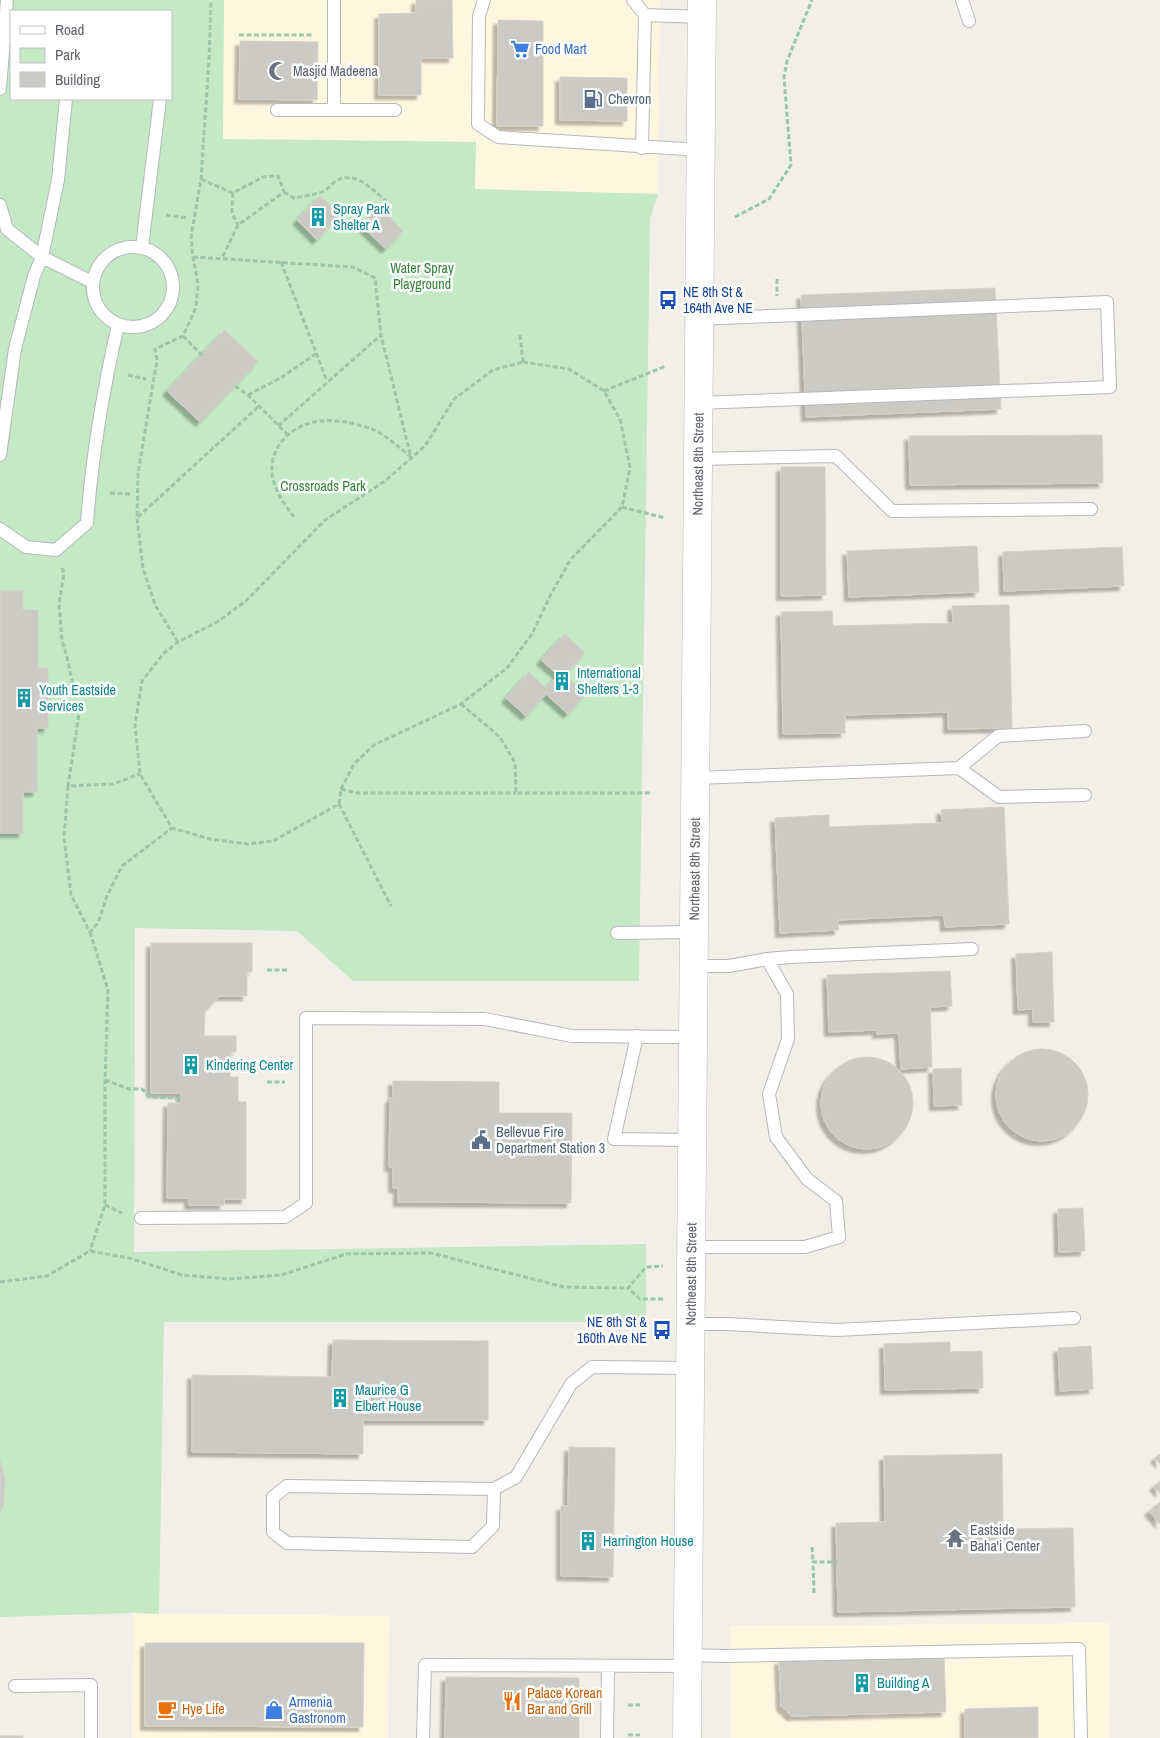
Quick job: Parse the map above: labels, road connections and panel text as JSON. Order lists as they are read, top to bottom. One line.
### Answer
{"streets":{"main road":["Northeast 8th Street"]},"parks":["Water Spray Playground","Crossroads Park"],"places":{"supermarket":["Food Mart"],"mosque":["Masjid Madeena"],"fuel station":["Chevron"],"building":["Spray Park Shelter A","International Shelters 1-3","Youth Eastside Services","Kindering Center","Maurice G Elbert House","Harrington House","Building A"],"bus stop":["NE 8th St & 164th Ave NE","NE 8th St & 160th Ave NE"],"public building":["Bellevue Fire Department Station 3"],"temple":["Eastside Baha'i Center"],"restaurant":["Palace Korean Bar and Grill"],"cafe":["Hye Life"],"shop":["Armenia Gastronom"]},"legend":["Road","Park","Building"]}
